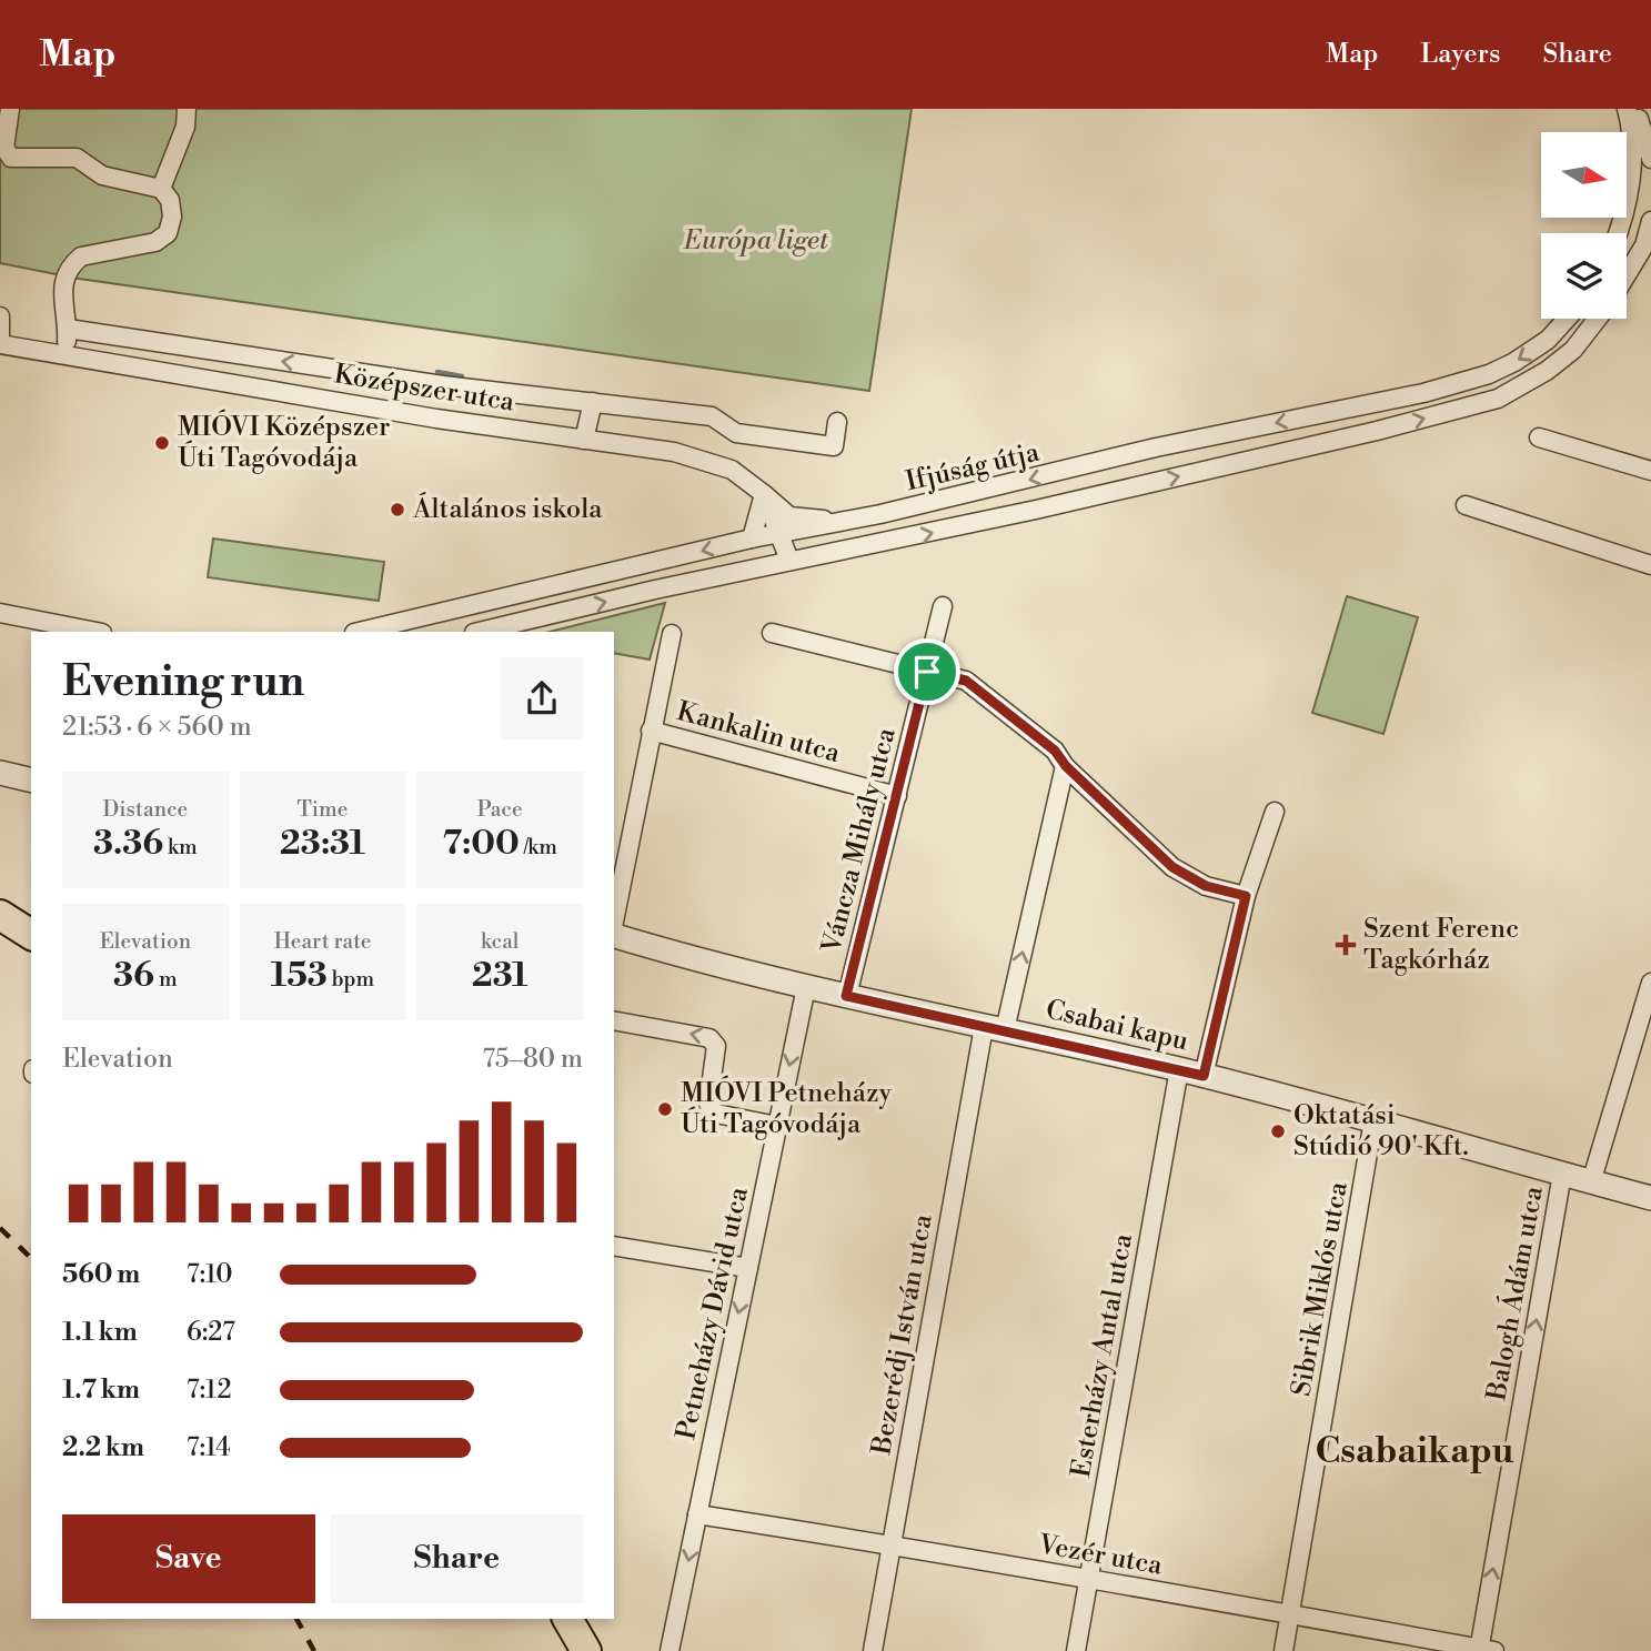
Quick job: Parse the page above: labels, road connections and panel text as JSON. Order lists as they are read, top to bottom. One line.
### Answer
{"streets":{"street":["Középszer utca","Ifjúság útja","Kankalin utca","Váncza Mihály utca","Csabai kapu","Sibrik Miklós utca","Balogh Ádám utca","Petneházy Dávid utca","Bezerédj István utca","Esterházy Antal utca","Vezér utca"]},"crossings":[["Középszer utca","Ifjúság útja"],["Kankalin utca","Váncza Mihály utca"],["Váncza Mihály utca","Csabai kapu"],["Csabai kapu","Sibrik Miklós utca"],["Csabai kapu","Balogh Ádám utca"],["Csabai kapu","Petneházy Dávid utca"],["Csabai kapu","Bezerédj István utca"],["Csabai kapu","Esterházy Antal utca"],["Sibrik Miklós utca","Vezér utca"],["Balogh Ádám utca","Vezér utca"],["Petneházy Dávid utca","Vezér utca"],["Bezerédj István utca","Vezér utca"],["Esterházy Antal utca","Vezér utca"]],"one_way":["Balogh Ádám utca","Petneházy Dávid utca"],"districts":["Csabaikapu"],"parks":["Európa liget"],"places":{"other":["MIÓVI Középszer Úti Tagóvodája","Általános iskola","MIÓVI Petneházy Úti Tagóvodája","Oktatási Stúdió 90' Kft."],"health":["Szent Ferenc Tagkórház"]},"north":"right","page":{"header":"Map","nav":["Map","Layers","Share"],"heading":["Evening run","21:53 · 6 × 560 m"],"stats":[["Distance","3.36 km"],["Time","23:31"],["Pace","7:00 /km"],["Elevation","36 m"],["Heart rate","153 bpm"],["kcal","231"]],"chart":["Elevation","75–80 m"],"list":[{"name":"560 m","note":"7:10"},{"name":"1.1 km","note":"6:27"},{"name":"1.7 km","note":"7:12"},{"name":"2.2 km","note":"7:14"}],"buttons":["Save","Share"]}}
